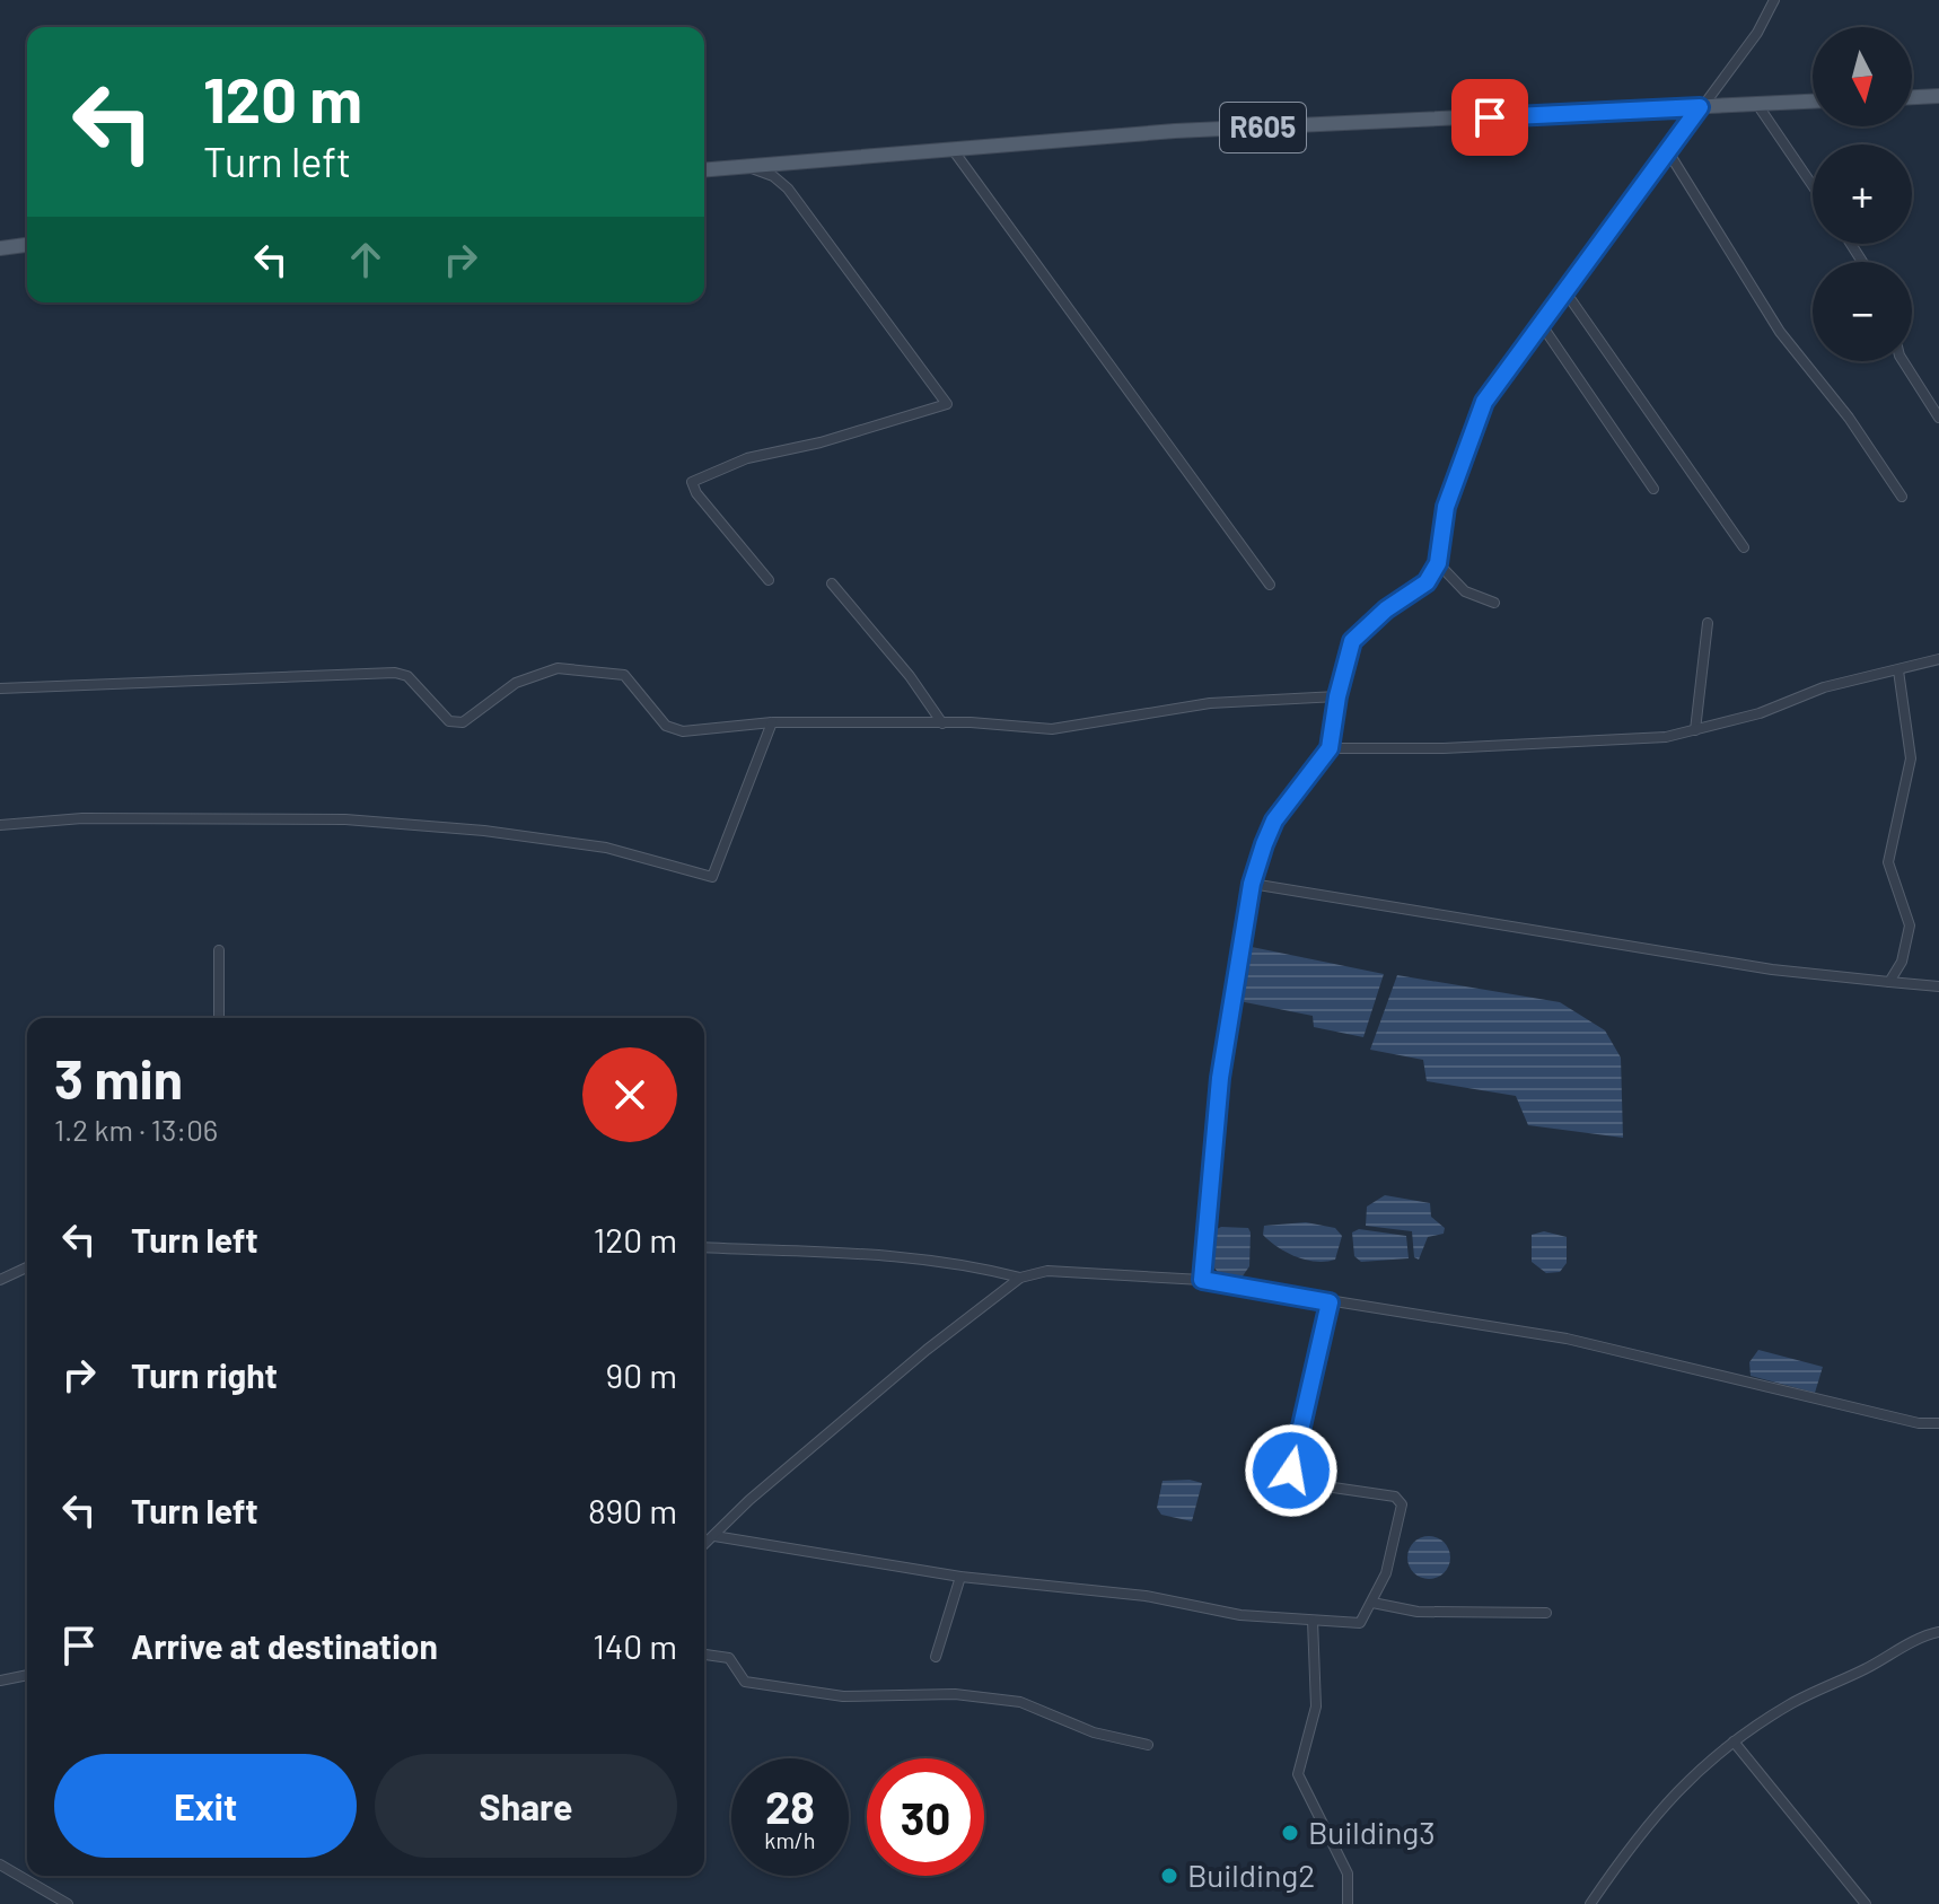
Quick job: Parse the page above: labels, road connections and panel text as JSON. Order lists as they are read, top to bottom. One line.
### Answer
{"streets":{"main road":["R605"]},"places":["Building3","Building2"],"north":"bottom","page":{"map_buttons":["+","−"],"turn":["120 m","Turn left"],"heading":["3 min","1.2 km · 13:06"],"list":[{"name":"Turn left","value":"120 m"},{"name":"Turn right","value":"90 m"},{"name":"Turn left","value":"890 m"},{"name":"Arrive at destination","value":"140 m"}],"buttons":["Exit","Share"],"speed":"28 km/h","limit":"30"}}
